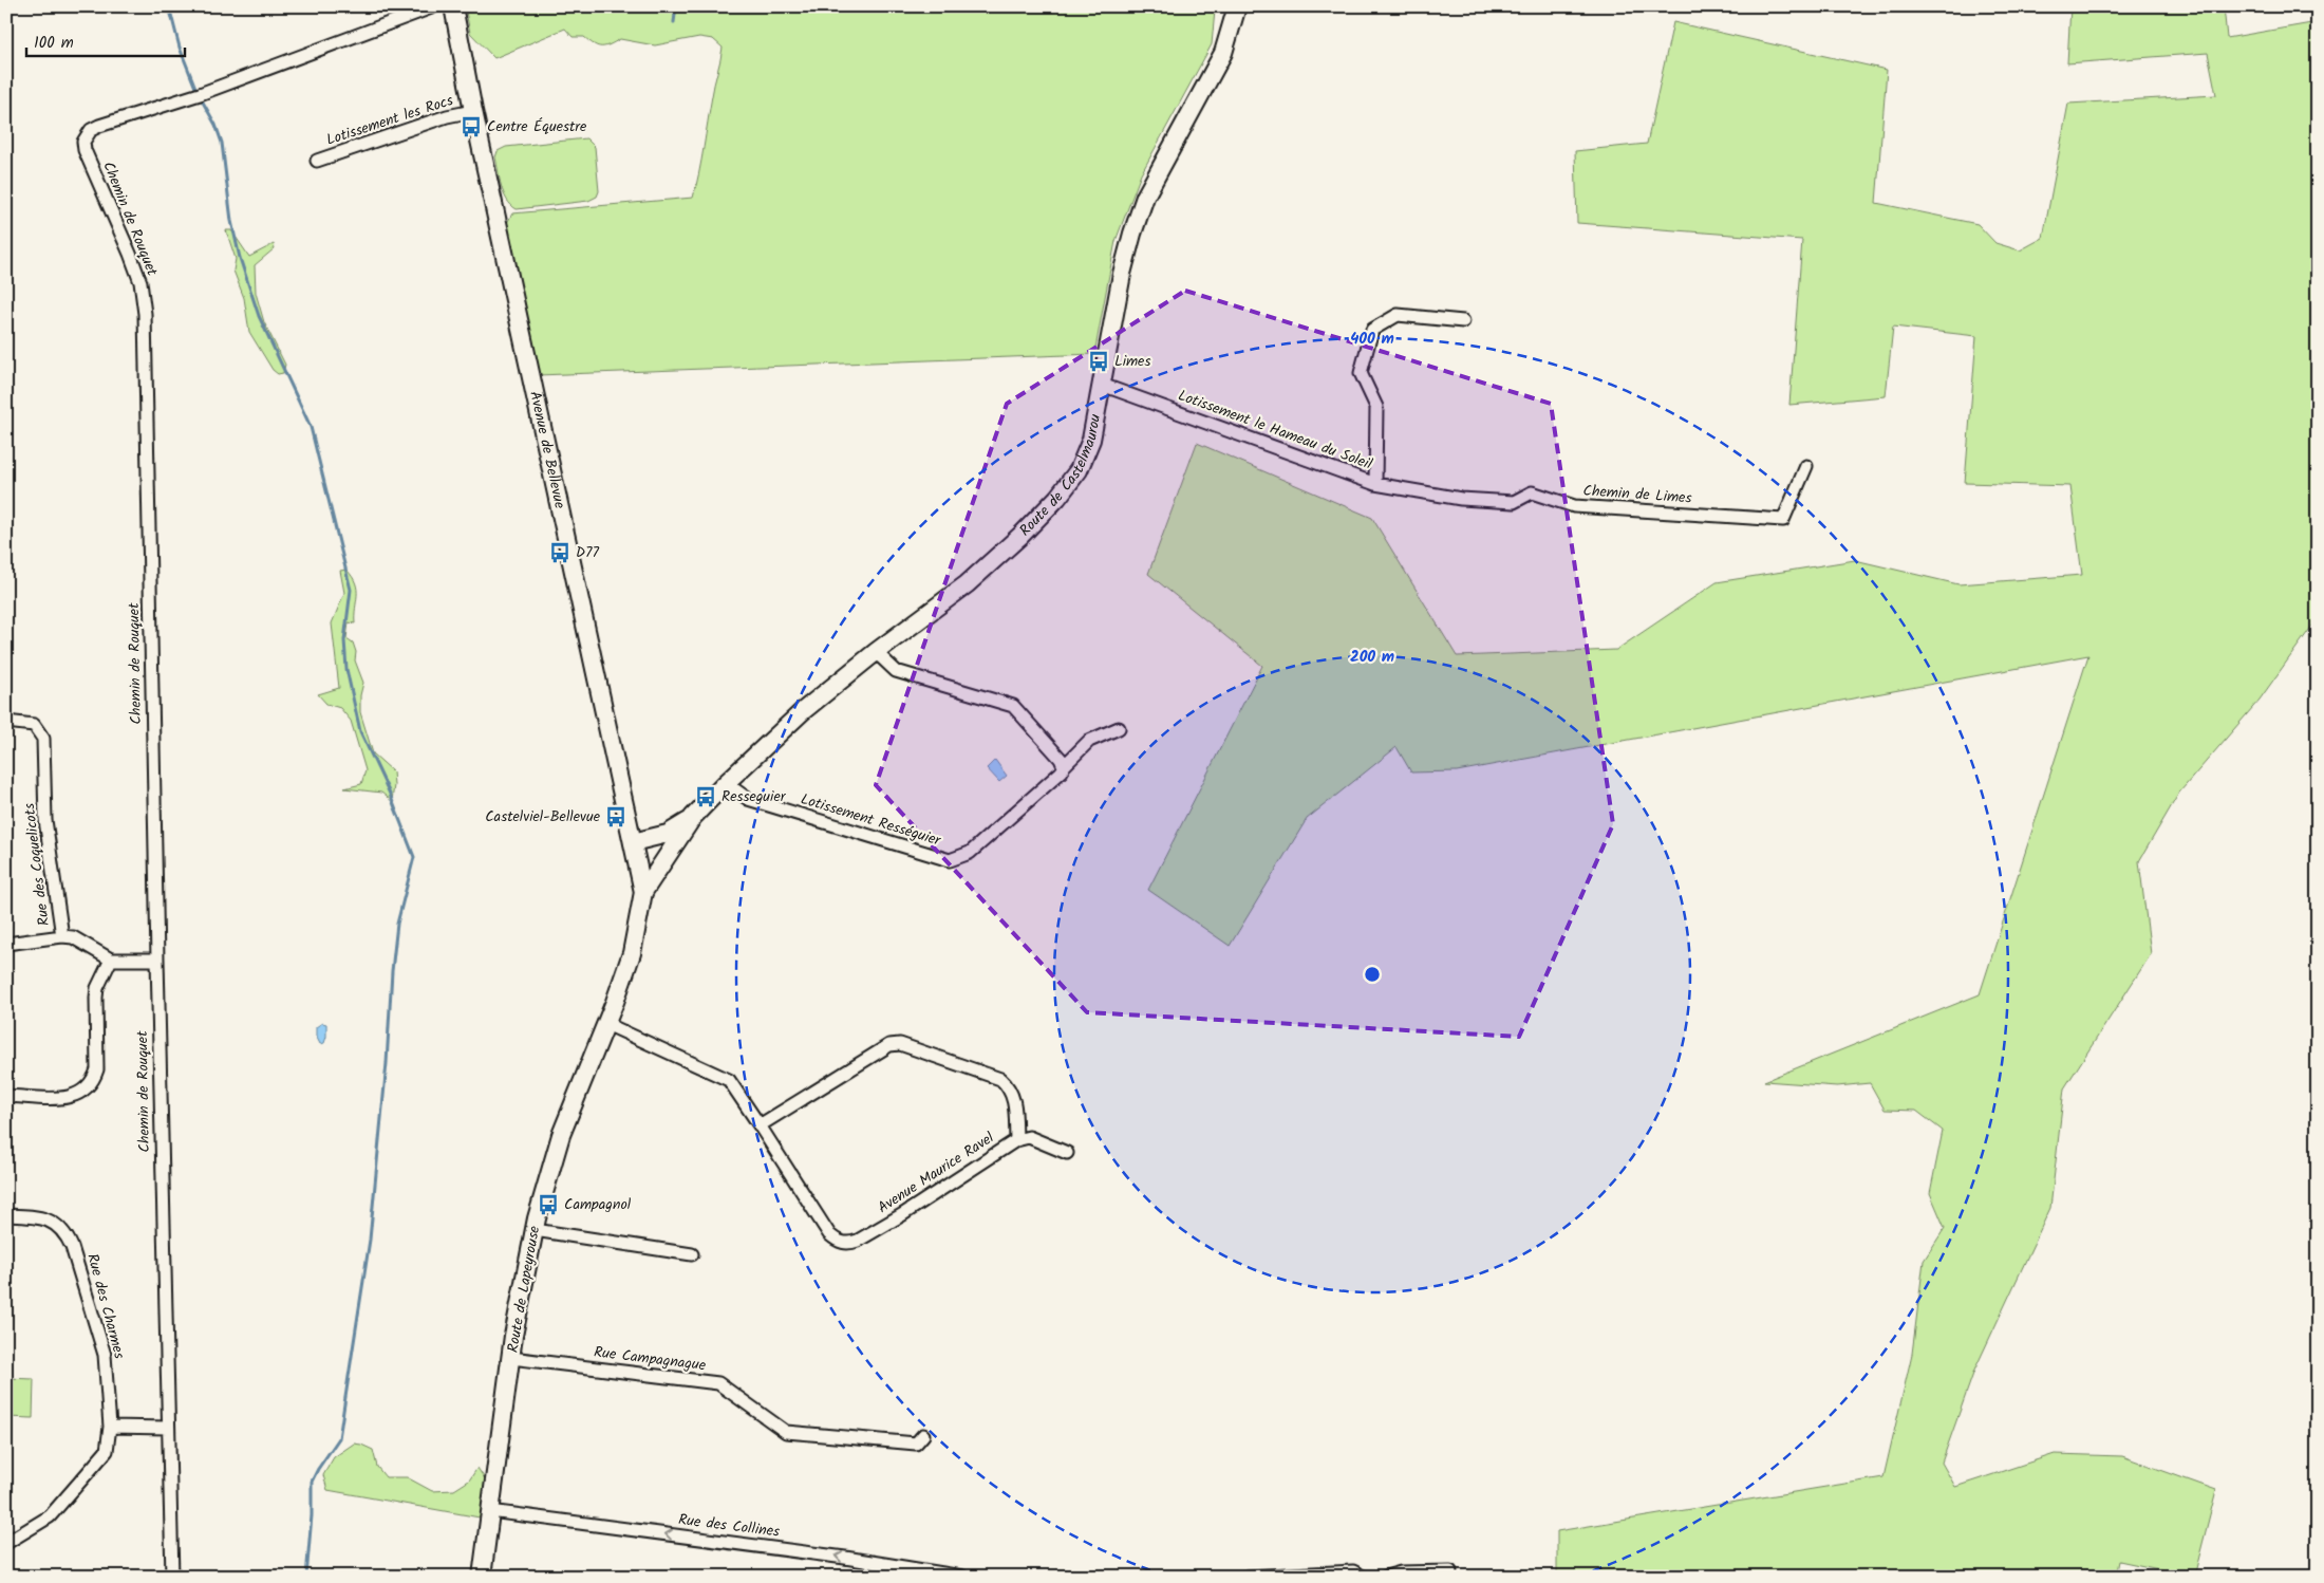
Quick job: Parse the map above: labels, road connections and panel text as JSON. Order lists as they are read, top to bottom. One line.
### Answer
{"streets":{"street":["Lotissement les Rocs","Chemin de Rouquet","Lotissement le Hameau du Soleil","Avenue de Bellevue","Route de Castelmaurou","Chemin de Limes","Lotissement Rességuier","Rue des Coquelicots","Avenue Maurice Ravel","Route de Lapeyrouse","Rue des Charmes","Rue Campagnague","Rue des Collines"]},"crossings":[["Lotissement les Rocs","Avenue de Bellevue"],["Lotissement le Hameau du Soleil","Route de Castelmaurou"],["Lotissement le Hameau du Soleil","Chemin de Limes"],["Avenue de Bellevue","Route de Castelmaurou"],["Avenue de Bellevue","Route de Lapeyrouse"],["Route de Castelmaurou","Lotissement Rességuier"],["Route de Castelmaurou","Route de Lapeyrouse"],["Avenue Maurice Ravel","Route de Lapeyrouse"],["Route de Lapeyrouse","Rue Campagnague"],["Route de Lapeyrouse","Rue des Collines"]],"one_way":["Rue des Collines"],"places":{"bus stop":["Centre Équestre","Limes","D77","Resseguier","Castelviel-Bellevue","Campagnol"]},"scale_bar":"100 m","rings":["400 m","200 m"]}
